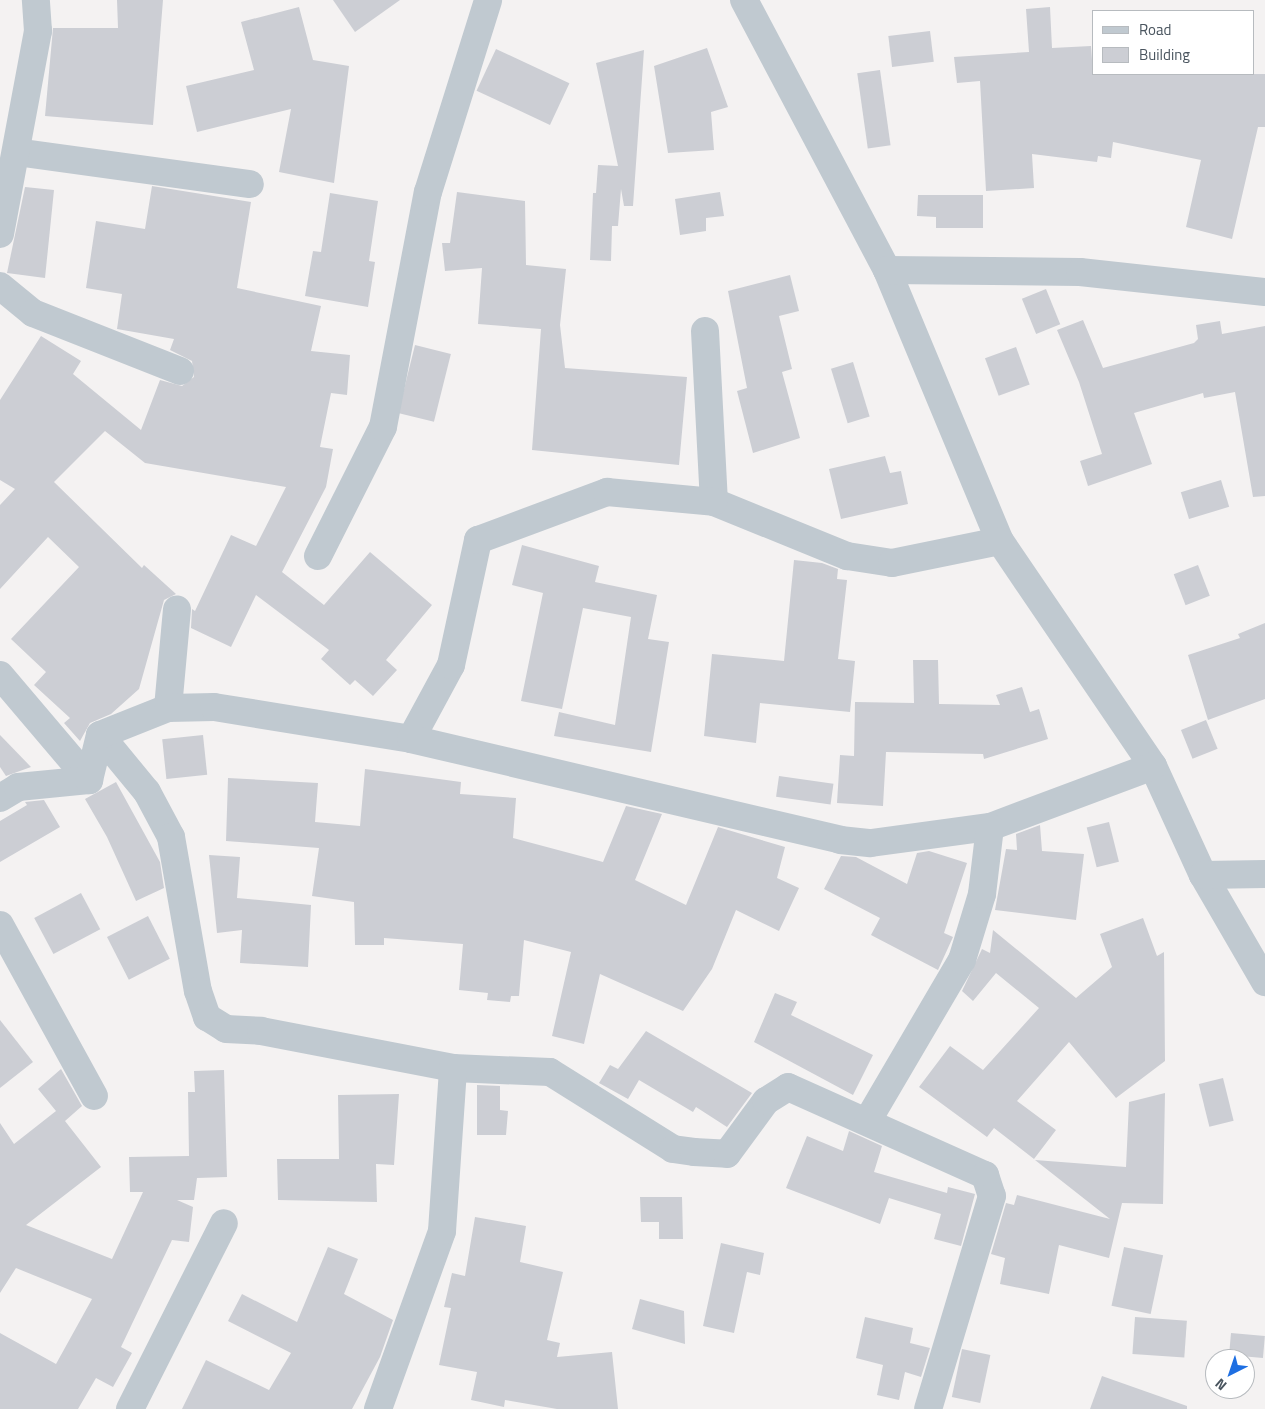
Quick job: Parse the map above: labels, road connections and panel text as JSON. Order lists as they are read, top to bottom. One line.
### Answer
{"legend":["Road","Building"],"north":"bottom left"}
